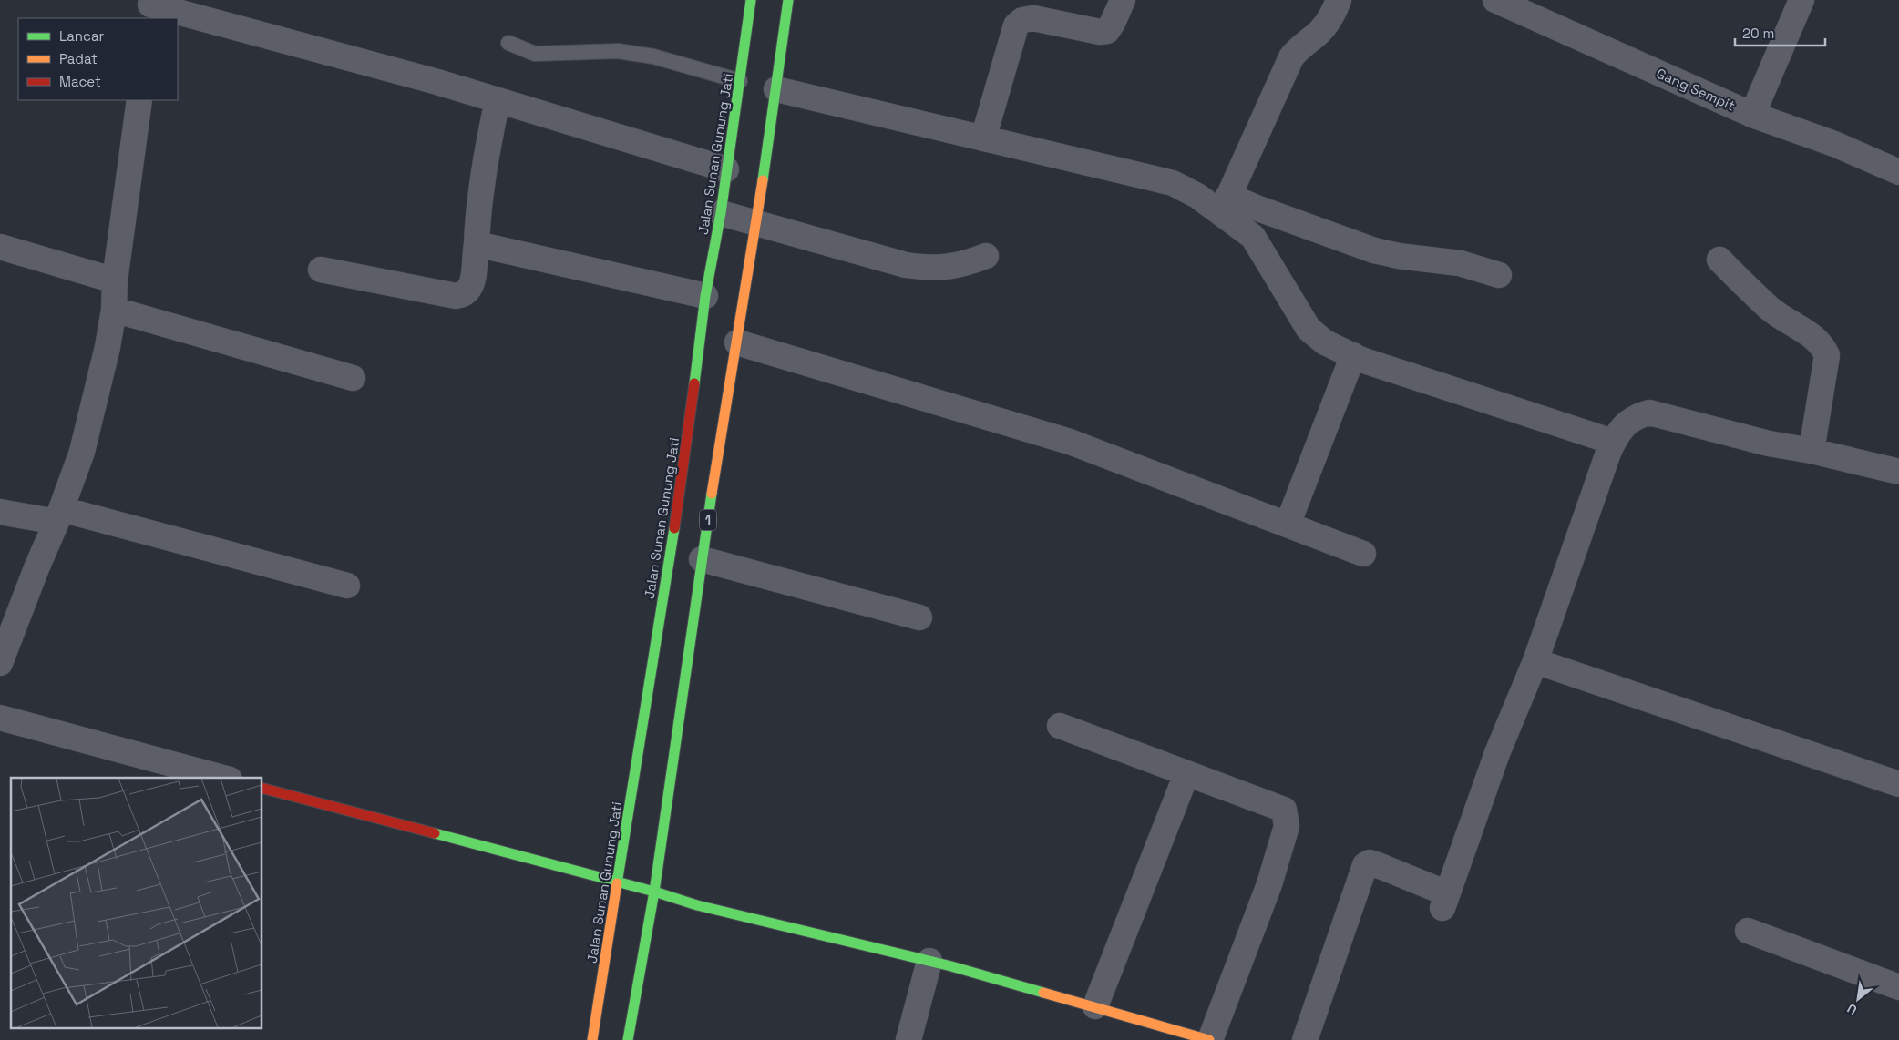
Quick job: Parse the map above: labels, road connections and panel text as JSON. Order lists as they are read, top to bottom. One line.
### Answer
{"streets":{"main road":["Jalan Sunan Gunung Jati","1"],"street":["Gang Sempit"]},"legend":["Lancar","Padat","Macet"],"scale_bar":"20 m","north":"bottom left"}
